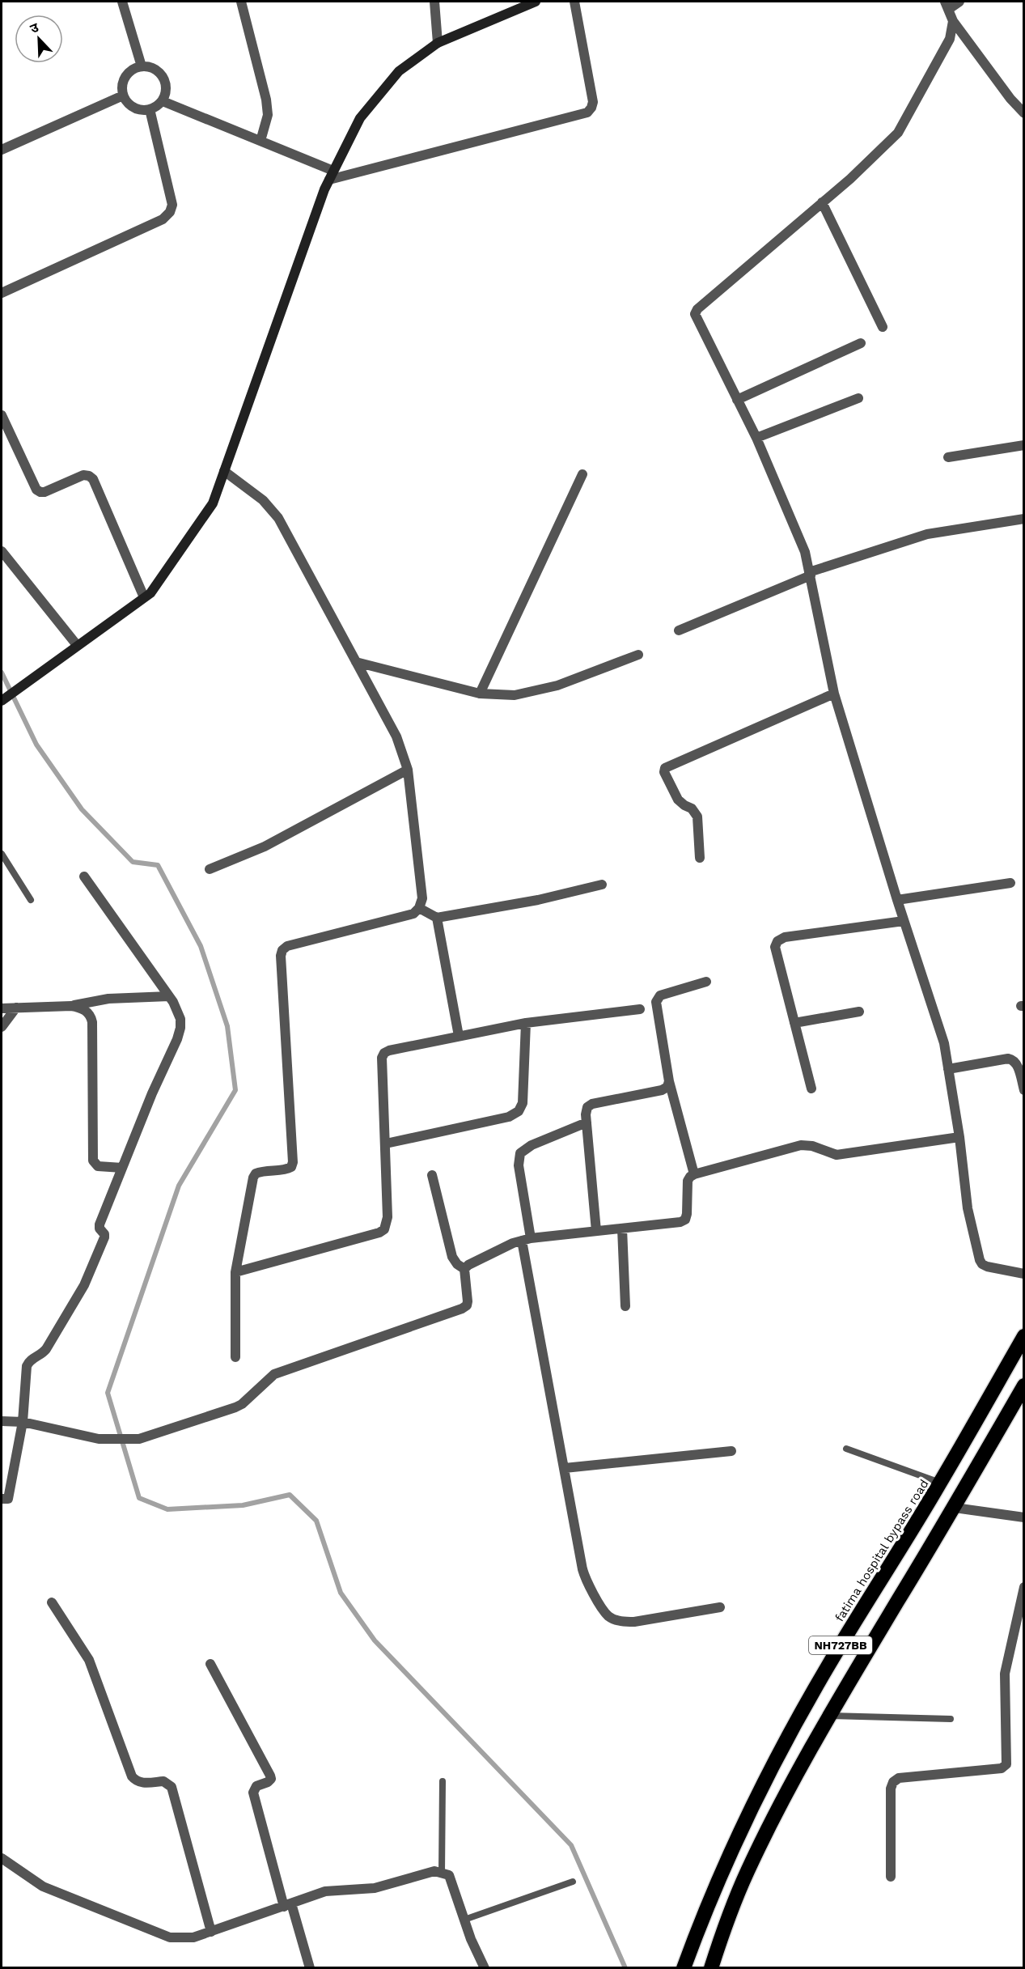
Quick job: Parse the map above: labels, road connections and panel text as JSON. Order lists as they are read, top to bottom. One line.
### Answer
{"streets":{"highway":["fatima hospital bypass road","NH727BB"]},"north":"top left"}
